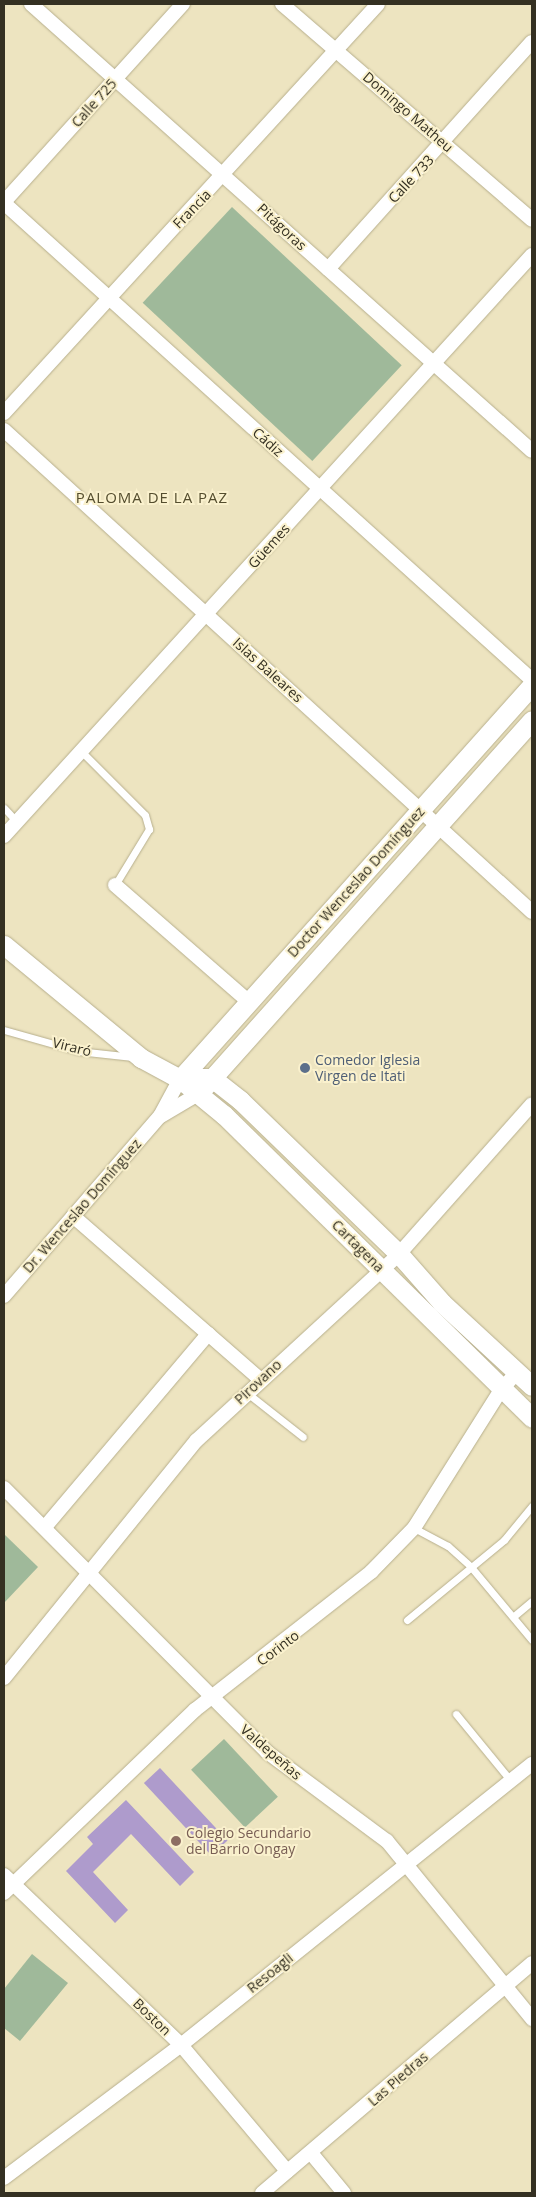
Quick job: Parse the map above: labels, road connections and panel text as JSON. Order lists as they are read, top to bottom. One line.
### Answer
{"streets":{"main road":["Doctor Wenceslao Domínguez","Cartagena"],"street":["Calle 725","Domingo Matheu","Calle 733","Francia","Pitágoras","Cádiz","Güemes","Islas Baleares","Dr. Wenceslao Domínguez","Pirovano","Corinto","Valdepeñas","Resoagli","Boston","Las Piedras"],"lane":["Viraró"]},"crossings":[["Calle 725","Pitágoras"],["Calle 725","Cádiz"],["Domingo Matheu","Calle 733"],["Domingo Matheu","Francia"],["Calle 733","Pitágoras"],["Francia","Pitágoras"],["Francia","Cádiz"],["Pitágoras","Güemes"],["Cádiz","Güemes"],["Güemes","Islas Baleares"],["Islas Baleares","Doctor Wenceslao Domínguez"],["Doctor Wenceslao Domínguez","Dr. Wenceslao Domínguez"],["Doctor Wenceslao Domínguez","Cartagena"],["Viraró","Cartagena"],["Dr. Wenceslao Domínguez","Cartagena"],["Cartagena","Pirovano"],["Cartagena","Corinto"],["Pirovano","Valdepeñas"],["Corinto","Valdepeñas"],["Corinto","Boston"],["Valdepeñas","Resoagli"],["Valdepeñas","Las Piedras"],["Resoagli","Boston"],["Boston","Las Piedras"]],"districts":["PALOMA DE LA PAZ"],"places":["Comedor Iglesia Virgen de Itati","Colegio Secundario del Barrio Ongay"]}
